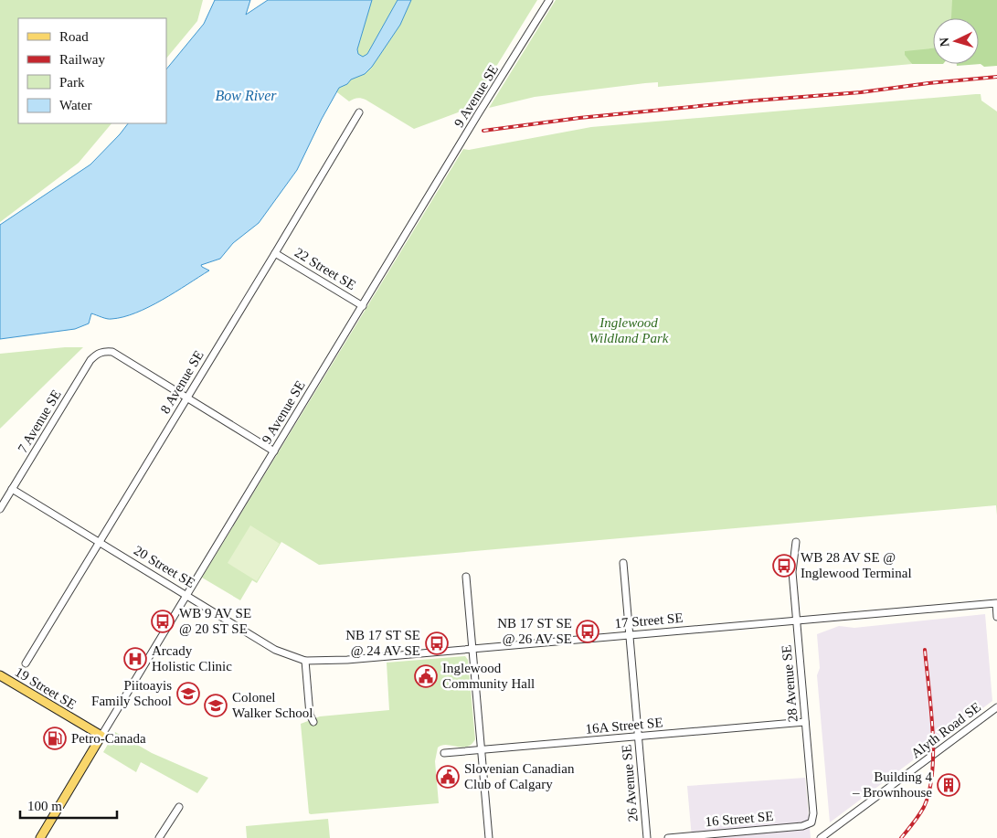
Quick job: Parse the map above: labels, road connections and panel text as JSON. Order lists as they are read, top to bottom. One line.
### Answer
{"streets":{"main road":["9 Avenue SE","19 Street SE"],"street":["22 Street SE","8 Avenue SE","7 Avenue SE","20 Street SE","17 Street SE","28 Avenue SE","16A Street SE","Alyth Road SE","26 Avenue SE","16 Street SE"]},"crossings":[["9 Avenue SE","22 Street SE"],["9 Avenue SE","20 Street SE"],["9 Avenue SE","19 Street SE"],["22 Street SE","8 Avenue SE"],["8 Avenue SE","7 Avenue SE"],["8 Avenue SE","20 Street SE"],["7 Avenue SE","20 Street SE"],["20 Street SE","17 Street SE"],["17 Street SE","28 Avenue SE"],["17 Street SE","26 Avenue SE"],["28 Avenue SE","16A Street SE"],["28 Avenue SE","16 Street SE"],["16A Street SE","26 Avenue SE"]],"water":["Bow River"],"parks":["Inglewood Wildland Park"],"places":{"bus stop":["WB 28 AV SE @ Inglewood Terminal","WB 9 AV SE @ 20 ST SE","NB 17 ST SE @ 26 AV SE","NB 17 ST SE @ 24 AV SE"],"hospital":["Arcady Holistic Clinic"],"public building":["Inglewood Community Hall","Slovenian Canadian Club of Calgary"],"school or university":["Piitoayis Family School","Colonel Walker School"],"fuel station":["Petro-Canada"],"building":["Building 4 – Brownhouse"]},"legend":["Road","Railway","Park","Water"],"scale_bar":"100 m","north":"left"}
